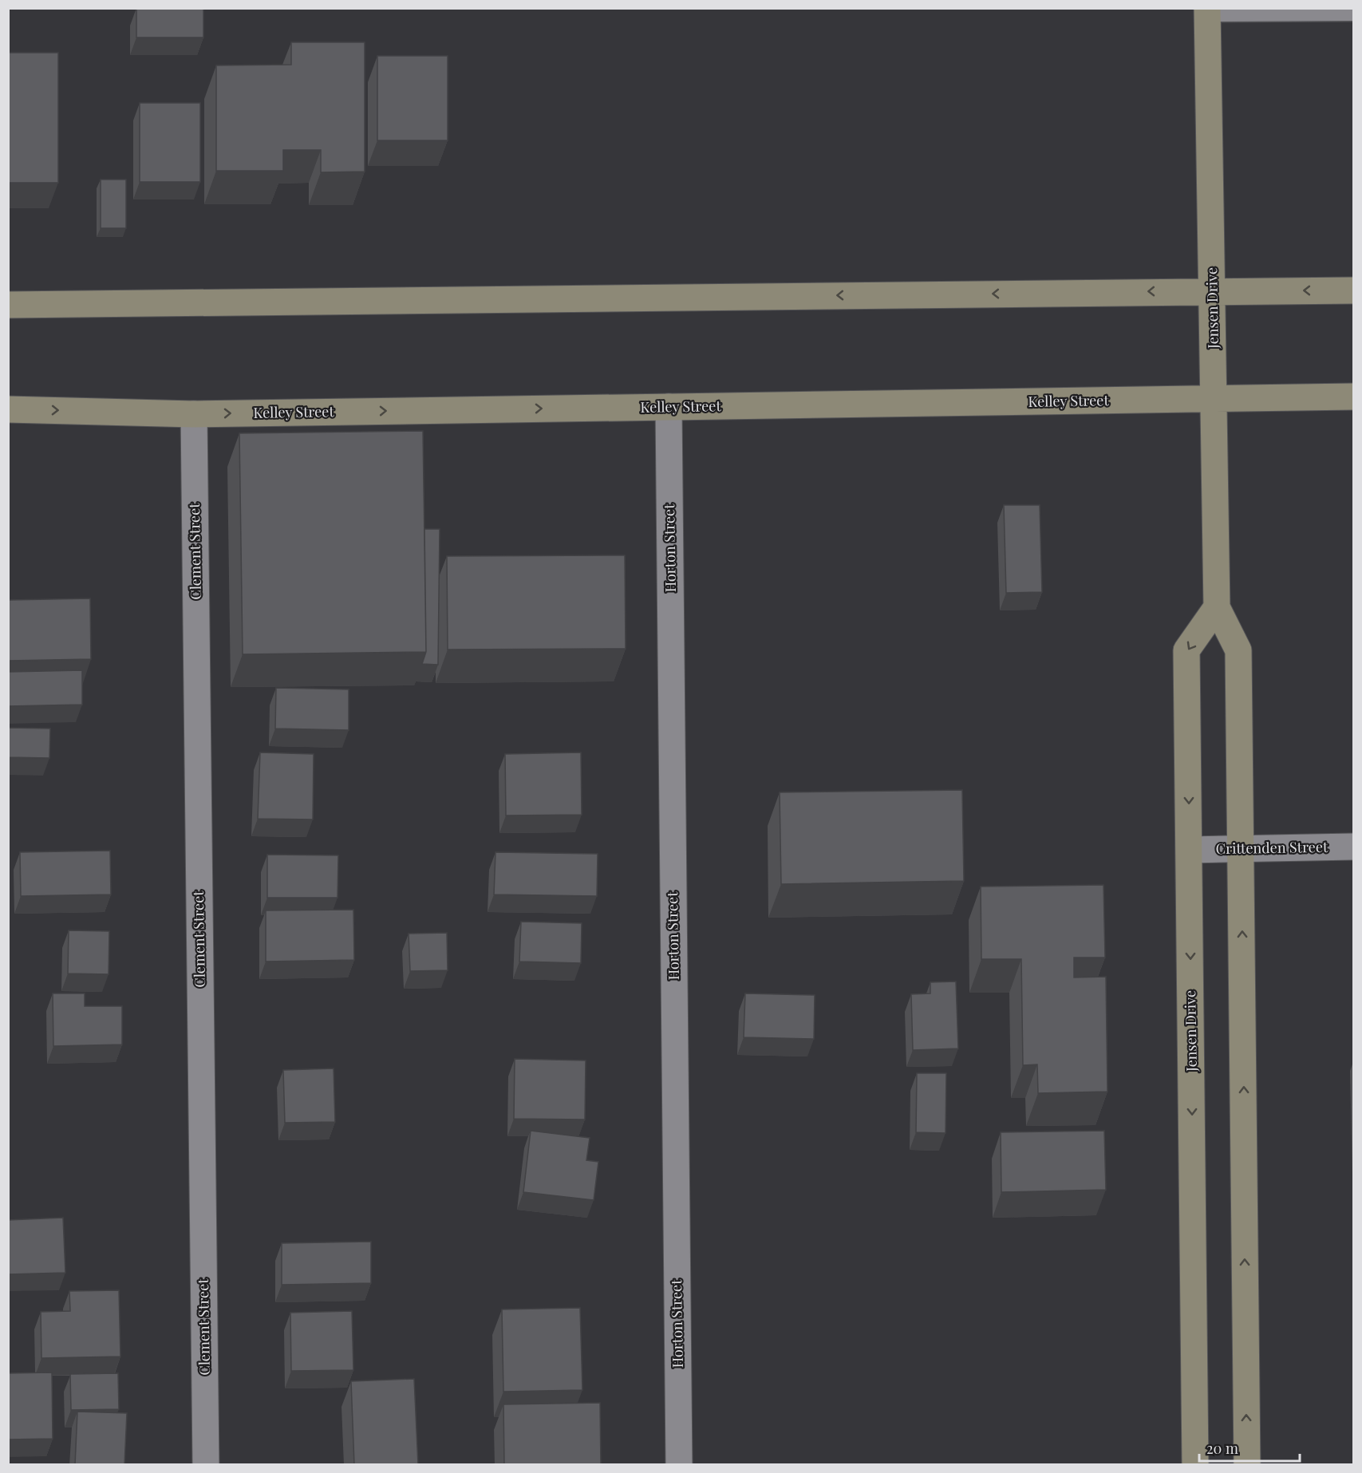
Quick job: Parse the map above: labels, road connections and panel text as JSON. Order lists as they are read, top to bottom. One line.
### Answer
{"streets":{"main road":["Jensen Drive","Kelley Street"],"street":["Horton Street","Clement Street","Crittenden Street"]},"crossings":[["Jensen Drive","Kelley Street"],["Jensen Drive","Crittenden Street"],["Kelley Street","Horton Street"],["Kelley Street","Clement Street"]],"scale_bar":"20 m"}
